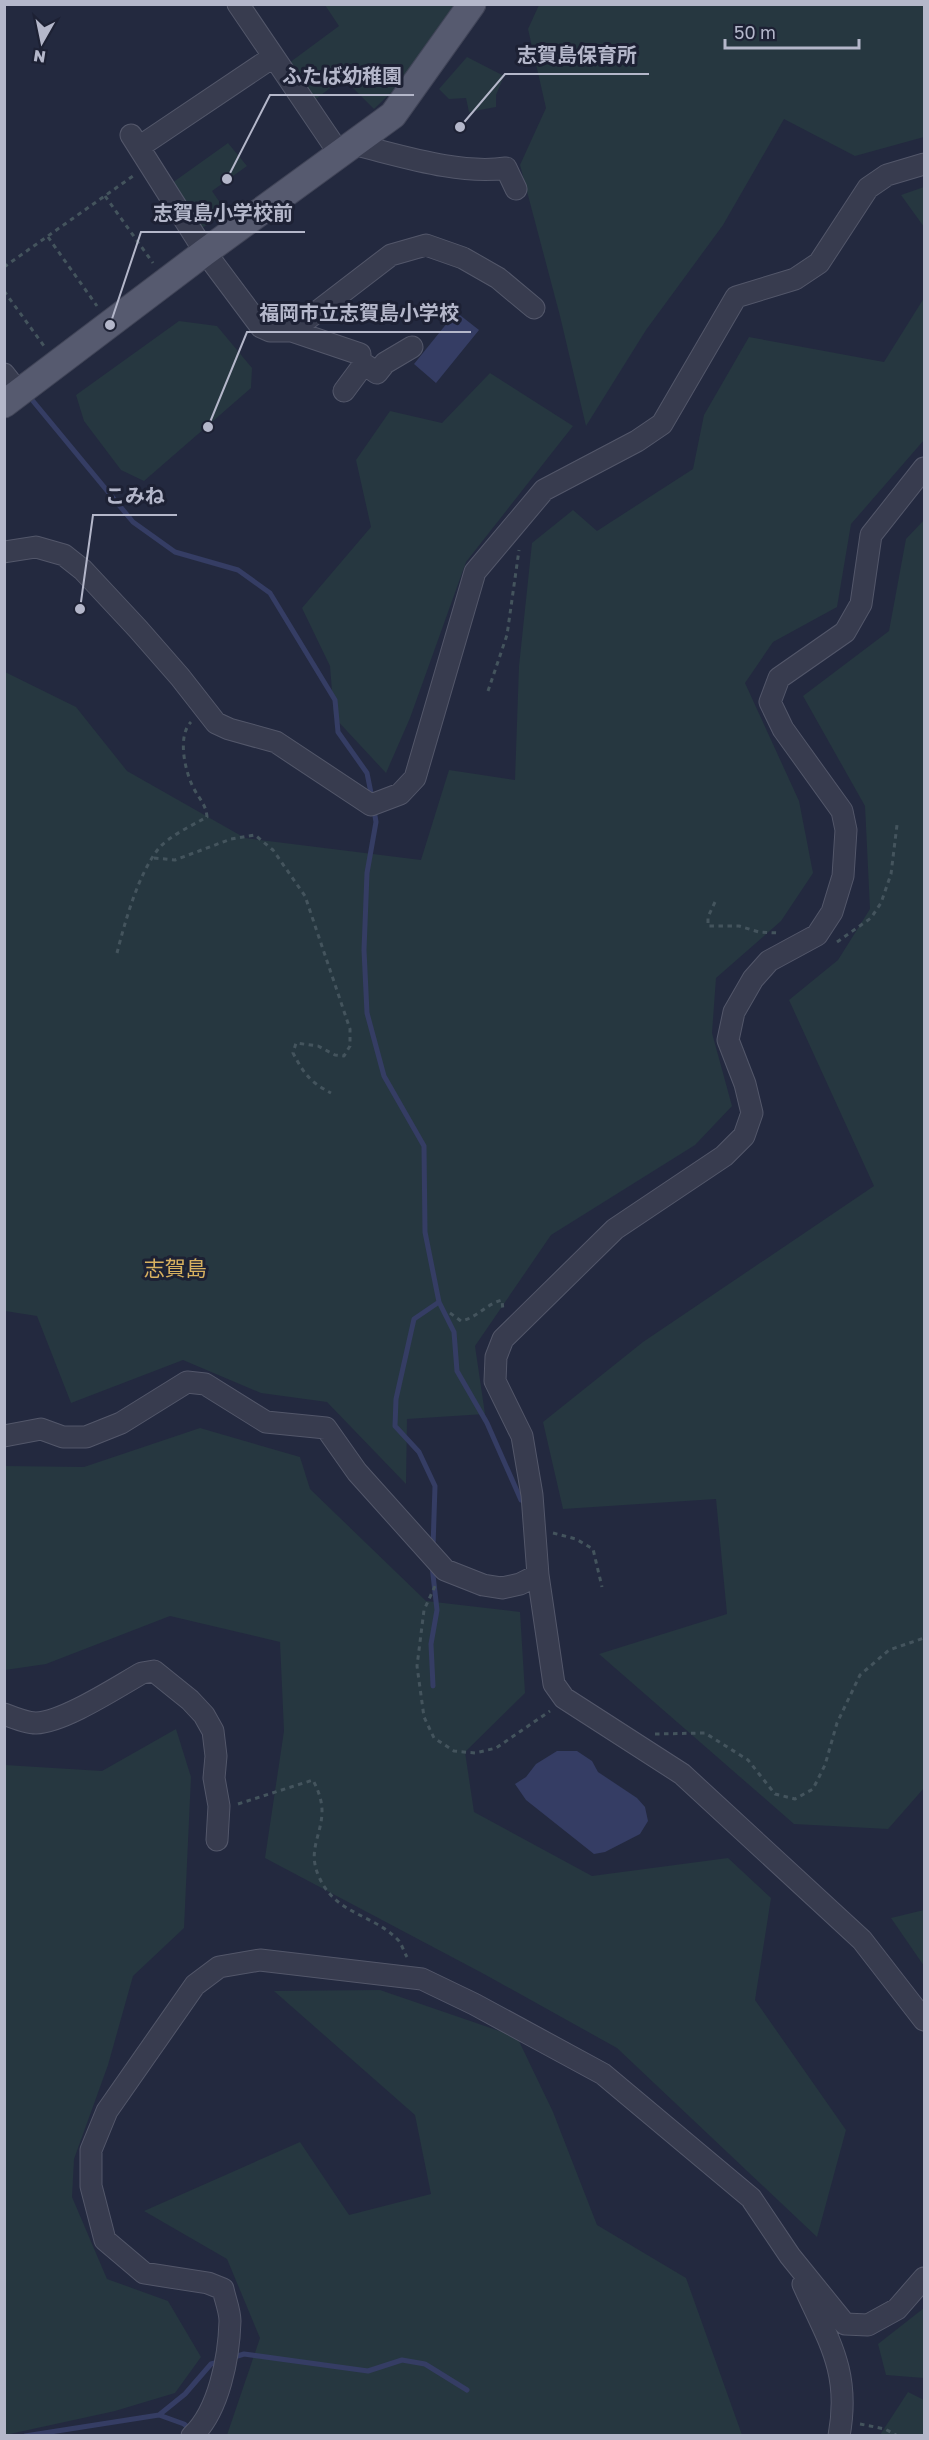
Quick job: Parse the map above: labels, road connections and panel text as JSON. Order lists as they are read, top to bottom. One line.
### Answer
{"districts":["志賀島"],"places":["志賀島保育所","ふたば幼稚園","志賀島小学校前","福岡市立志賀島小学校","こみね"],"scale_bar":"50 m","north":"bottom"}
